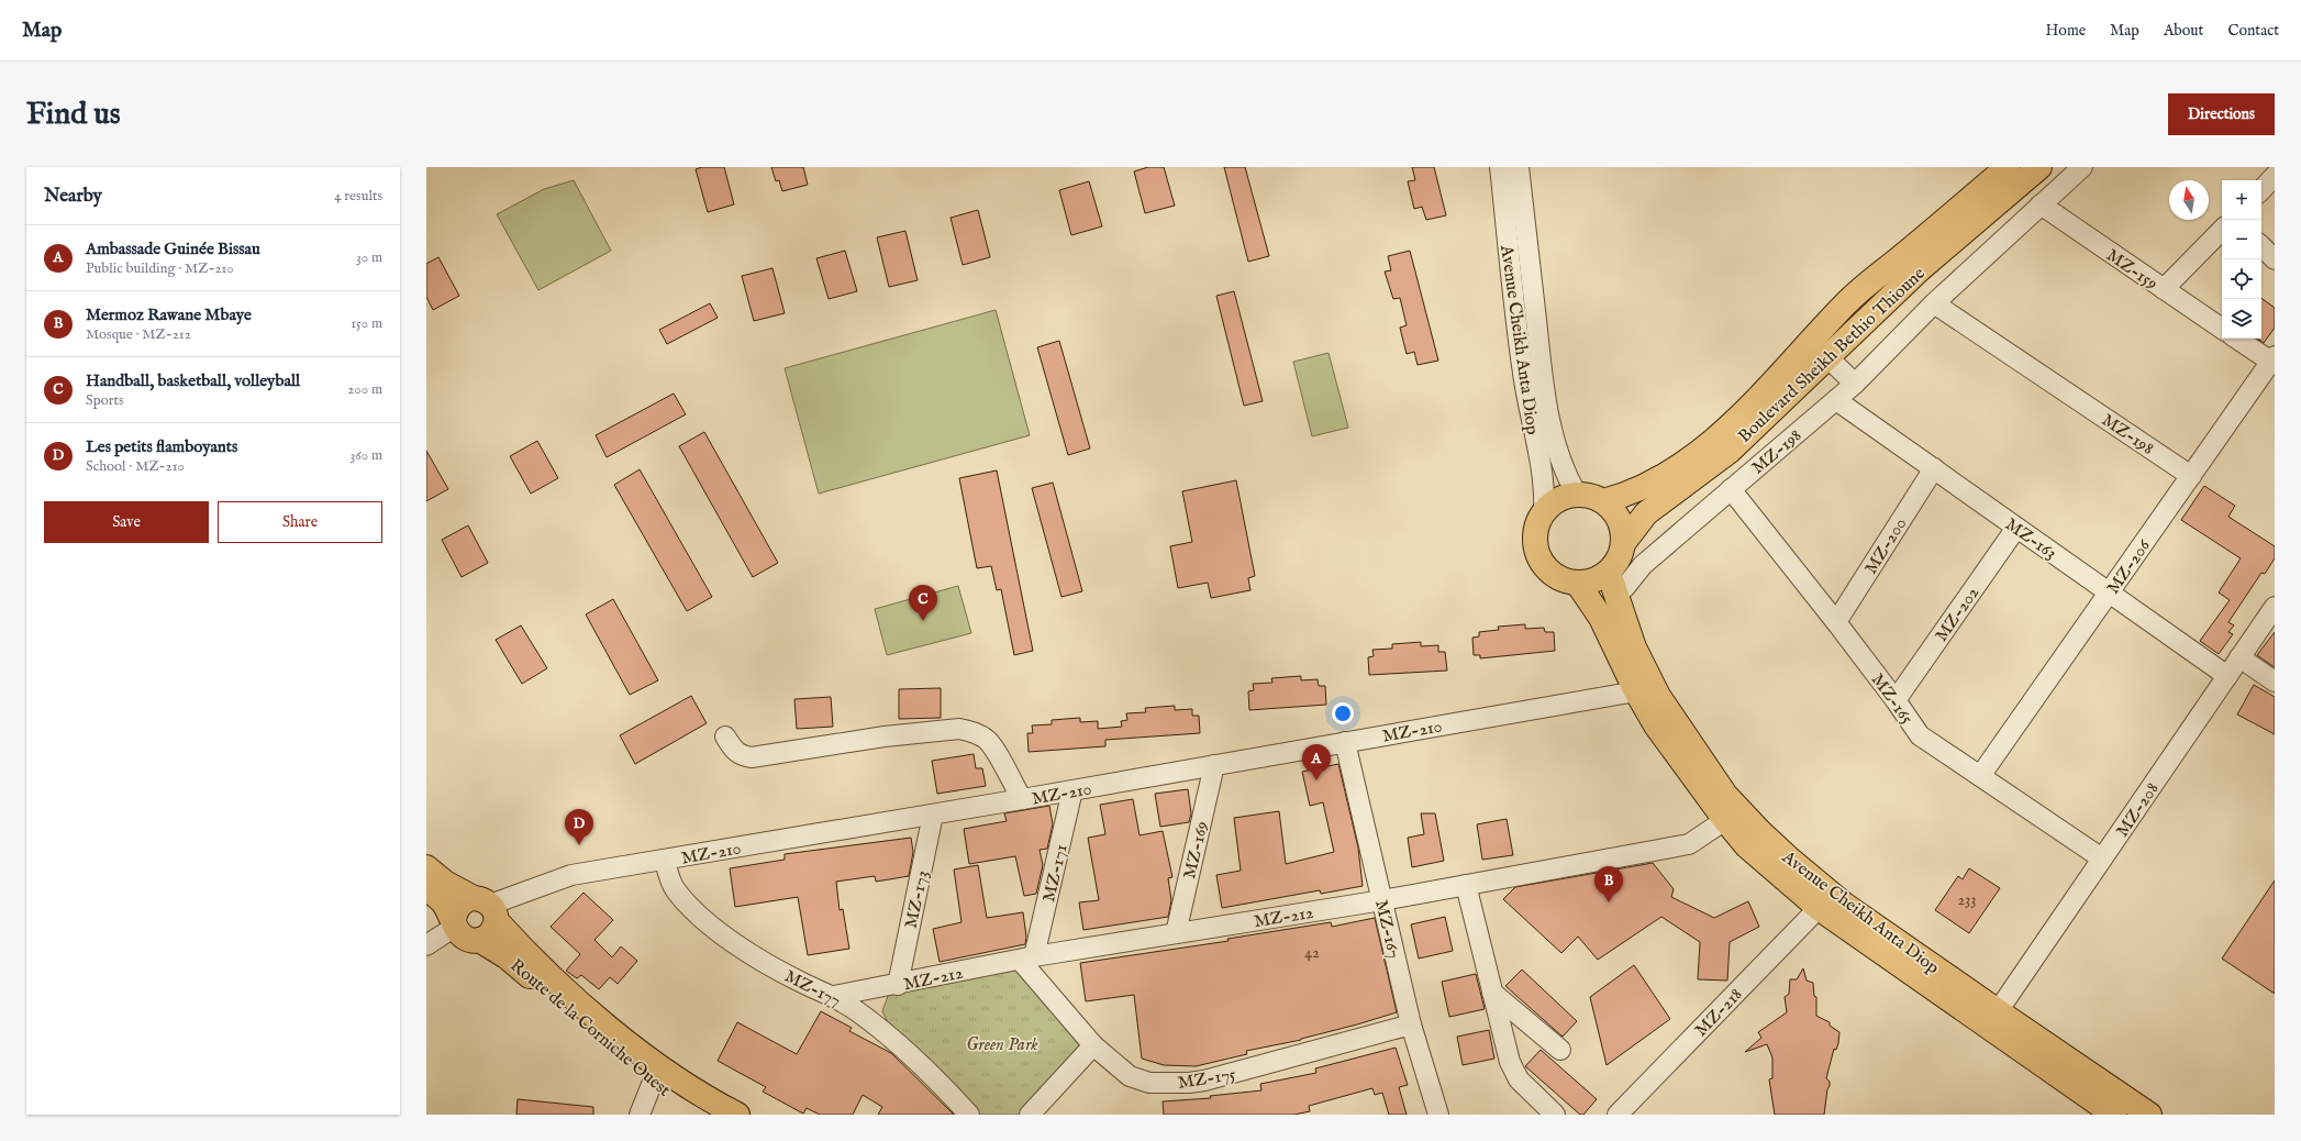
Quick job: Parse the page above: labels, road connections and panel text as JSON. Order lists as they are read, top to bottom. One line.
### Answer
{"streets":{"main road":["Avenue Cheikh Anta Diop","Boulevard Sheikh Bethio Thioune","Route de la Corniche Ouest"],"street":["MZ-159","MZ-198","MZ-163","MZ-200","MZ-206","MZ-202","MZ-165","MZ-210","MZ-208","MZ-169","MZ-171","MZ-173","MZ-212","MZ-167","MZ-177","MZ-218","MZ-175"]},"crossings":[["MZ-159","MZ-198"],["Avenue Cheikh Anta Diop","Boulevard Sheikh Bethio Thioune"],["Avenue Cheikh Anta Diop","MZ-198"],["Avenue Cheikh Anta Diop","MZ-210"],["Avenue Cheikh Anta Diop","MZ-208"],["Avenue Cheikh Anta Diop","MZ-212"],["Avenue Cheikh Anta Diop","MZ-218"],["MZ-198","MZ-163"],["MZ-198","MZ-206"],["MZ-198","MZ-165"],["MZ-163","MZ-200"],["MZ-163","MZ-206"],["MZ-163","MZ-202"],["MZ-163","MZ-208"],["MZ-200","MZ-165"],["MZ-206","MZ-165"],["MZ-202","MZ-165"],["MZ-165","MZ-208"],["MZ-210","MZ-169"],["MZ-210","MZ-171"],["MZ-210","MZ-173"],["MZ-210","MZ-167"],["MZ-210","MZ-177"],["MZ-210","Route de la Corniche Ouest"],["MZ-169","MZ-212"],["MZ-171","MZ-212"],["MZ-171","MZ-175"],["MZ-173","MZ-212"],["MZ-212","MZ-167"],["MZ-212","MZ-177"],["MZ-212","MZ-175"],["MZ-167","MZ-175"]],"parks":["Green Park"],"house_numbers":["233","42"],"north":"top","page":{"header":"Map","nav":["Home","Map","About","Contact"],"buttons":["Directions",["Save","Share"]],"title":"Find us","heading":["Nearby","4 results"],"map_buttons":["+","−"],"list":[{"mark":"A","name":"Ambassade Guinée Bissau","note":"Public building · MZ-210","value":"30 m"},{"mark":"B","name":"Mermoz Rawane Mbaye","note":"Mosque · MZ-212","value":"150 m"},{"mark":"C","name":"Handball, basketball, volleyball","note":"Sports","value":"200 m"},{"mark":"D","name":"Les petits flamboyants","note":"School · MZ-210","value":"360 m"}],"pins":["C","A","D","B"]}}
